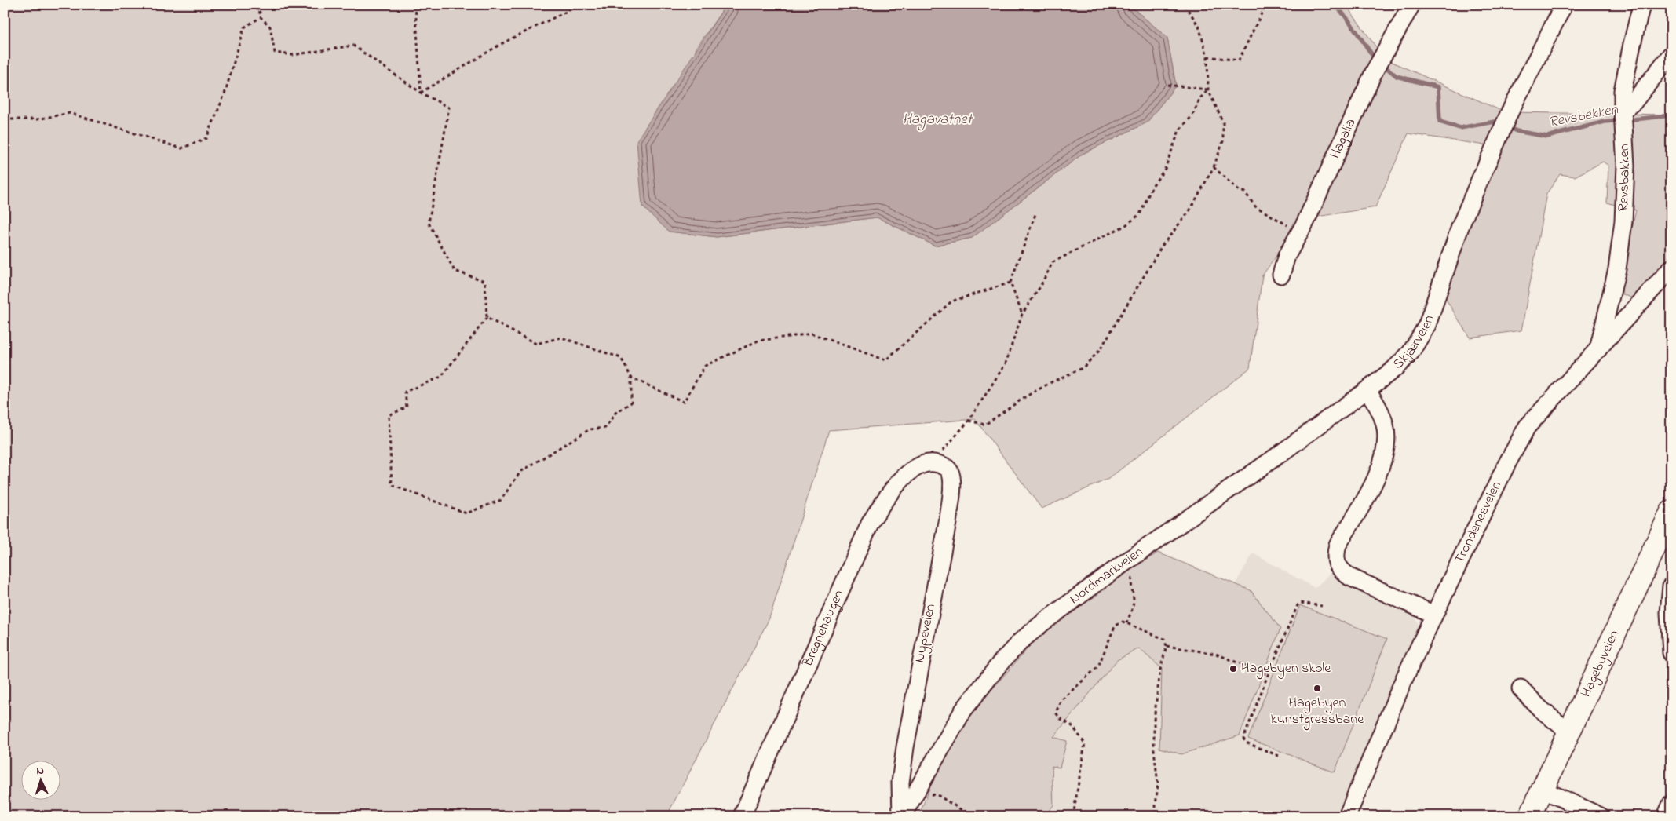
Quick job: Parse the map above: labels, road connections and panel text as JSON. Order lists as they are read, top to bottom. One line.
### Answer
{"streets":{"main road":["Hagebyveien"],"street":["Hagalia","Revsbakken","Skjærveien","Trondenesveien","Nordmarkveien","Bregnehaugen","Nypeveien"]},"crossings":[["Revsbakken","Trondenesveien"],["Skjærveien","Nordmarkveien"],["Nordmarkveien","Nypeveien"],["Bregnehaugen","Nypeveien"]],"water":["Revsbekken","Hagavatnet"],"places":["Hagebyen skole","Hagebyen kunstgressbane"],"north":"top"}
